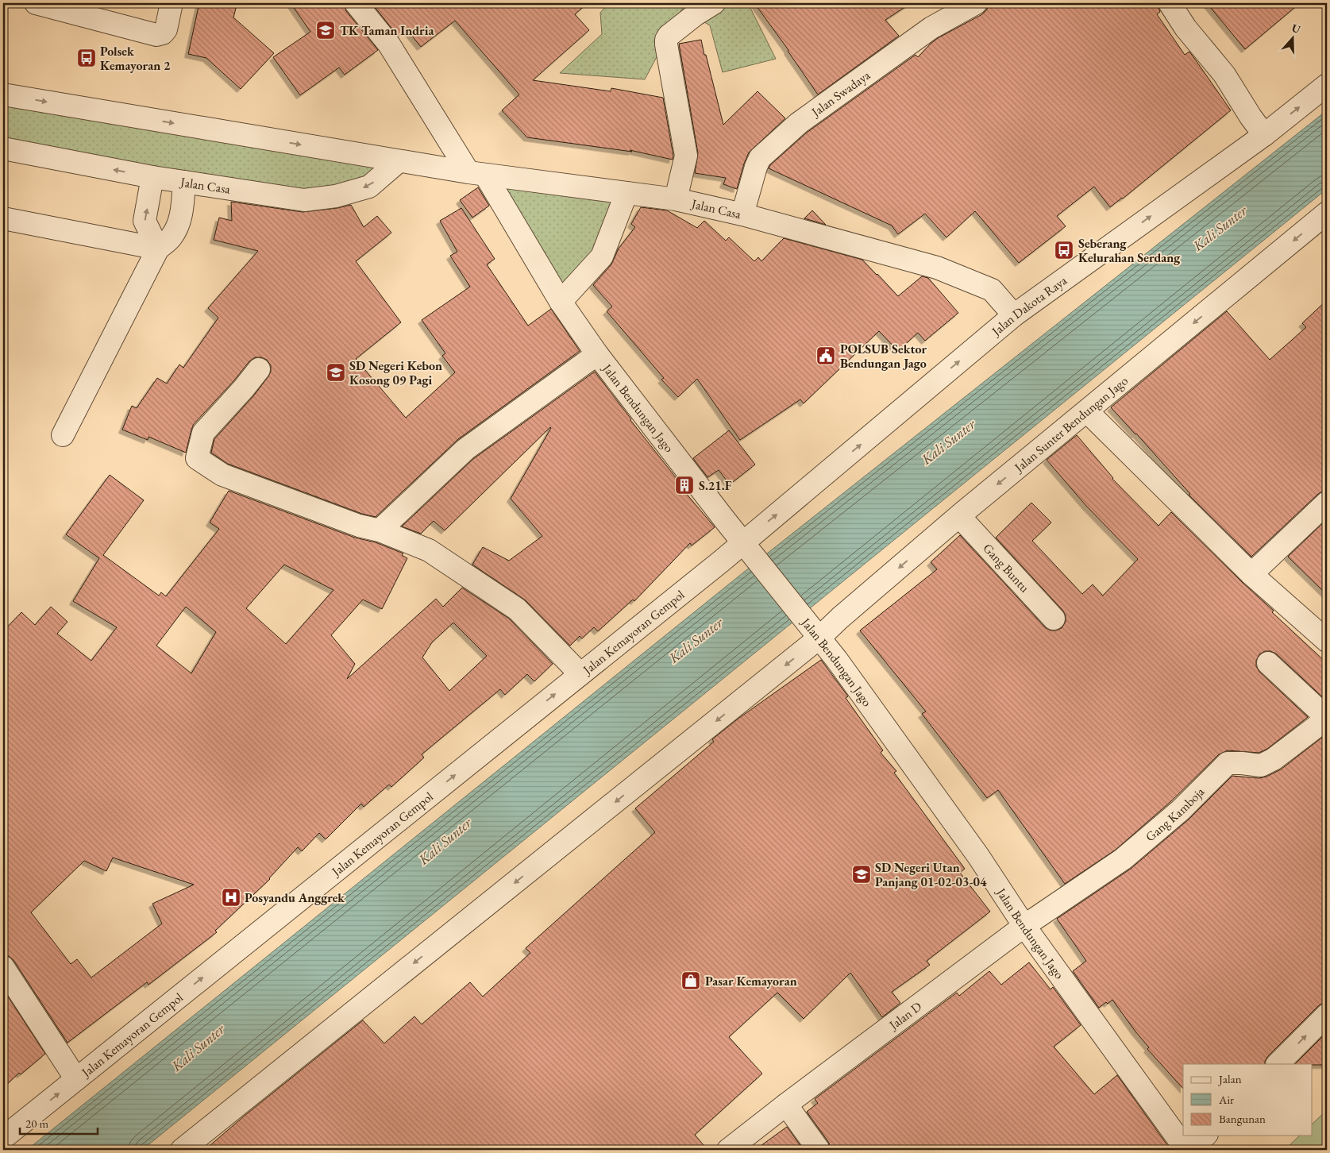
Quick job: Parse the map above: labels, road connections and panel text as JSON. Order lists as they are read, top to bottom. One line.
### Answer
{"streets":{"street":["Jalan Swadaya","Jalan Casa","Jalan Dakota Raya","Jalan Bendungan Jago","Jalan Sunter Bendungan Jago","Gang Buntu","Jalan Kemayoran Gempol","Gang Kamboja","Jalan D"]},"crossings":[["Jalan Swadaya","Jalan Casa"],["Jalan Casa","Jalan Dakota Raya"],["Jalan Casa","Jalan Bendungan Jago"],["Jalan Dakota Raya","Jalan Bendungan Jago"],["Jalan Dakota Raya","Jalan Kemayoran Gempol"],["Jalan Bendungan Jago","Jalan Sunter Bendungan Jago"],["Jalan Bendungan Jago","Jalan Kemayoran Gempol"],["Jalan Bendungan Jago","Gang Kamboja"],["Jalan Bendungan Jago","Jalan D"],["Jalan Sunter Bendungan Jago","Gang Buntu"],["Gang Kamboja","Jalan D"]],"one_way":["Jalan Dakota Raya","Jalan Sunter Bendungan Jago"],"water":["Kali Sunter"],"places":{"school or university":["TK Taman Indria","SD Negeri Kebon Kosong 09 Pagi","SD Negeri Utan Panjang 01-02-03-04"],"bus stop":["Polsek Kemayoran 2","Seberang Kelurahan Serdang"],"public building":["POLSUB Sektor Bendungan Jago"],"building":["S.21.F"],"hospital":["Posyandu Anggrek"],"shop":["Pasar Kemayoran"]},"legend":["Jalan","Air","Bangunan"],"scale_bar":"20 m","north":"top"}
